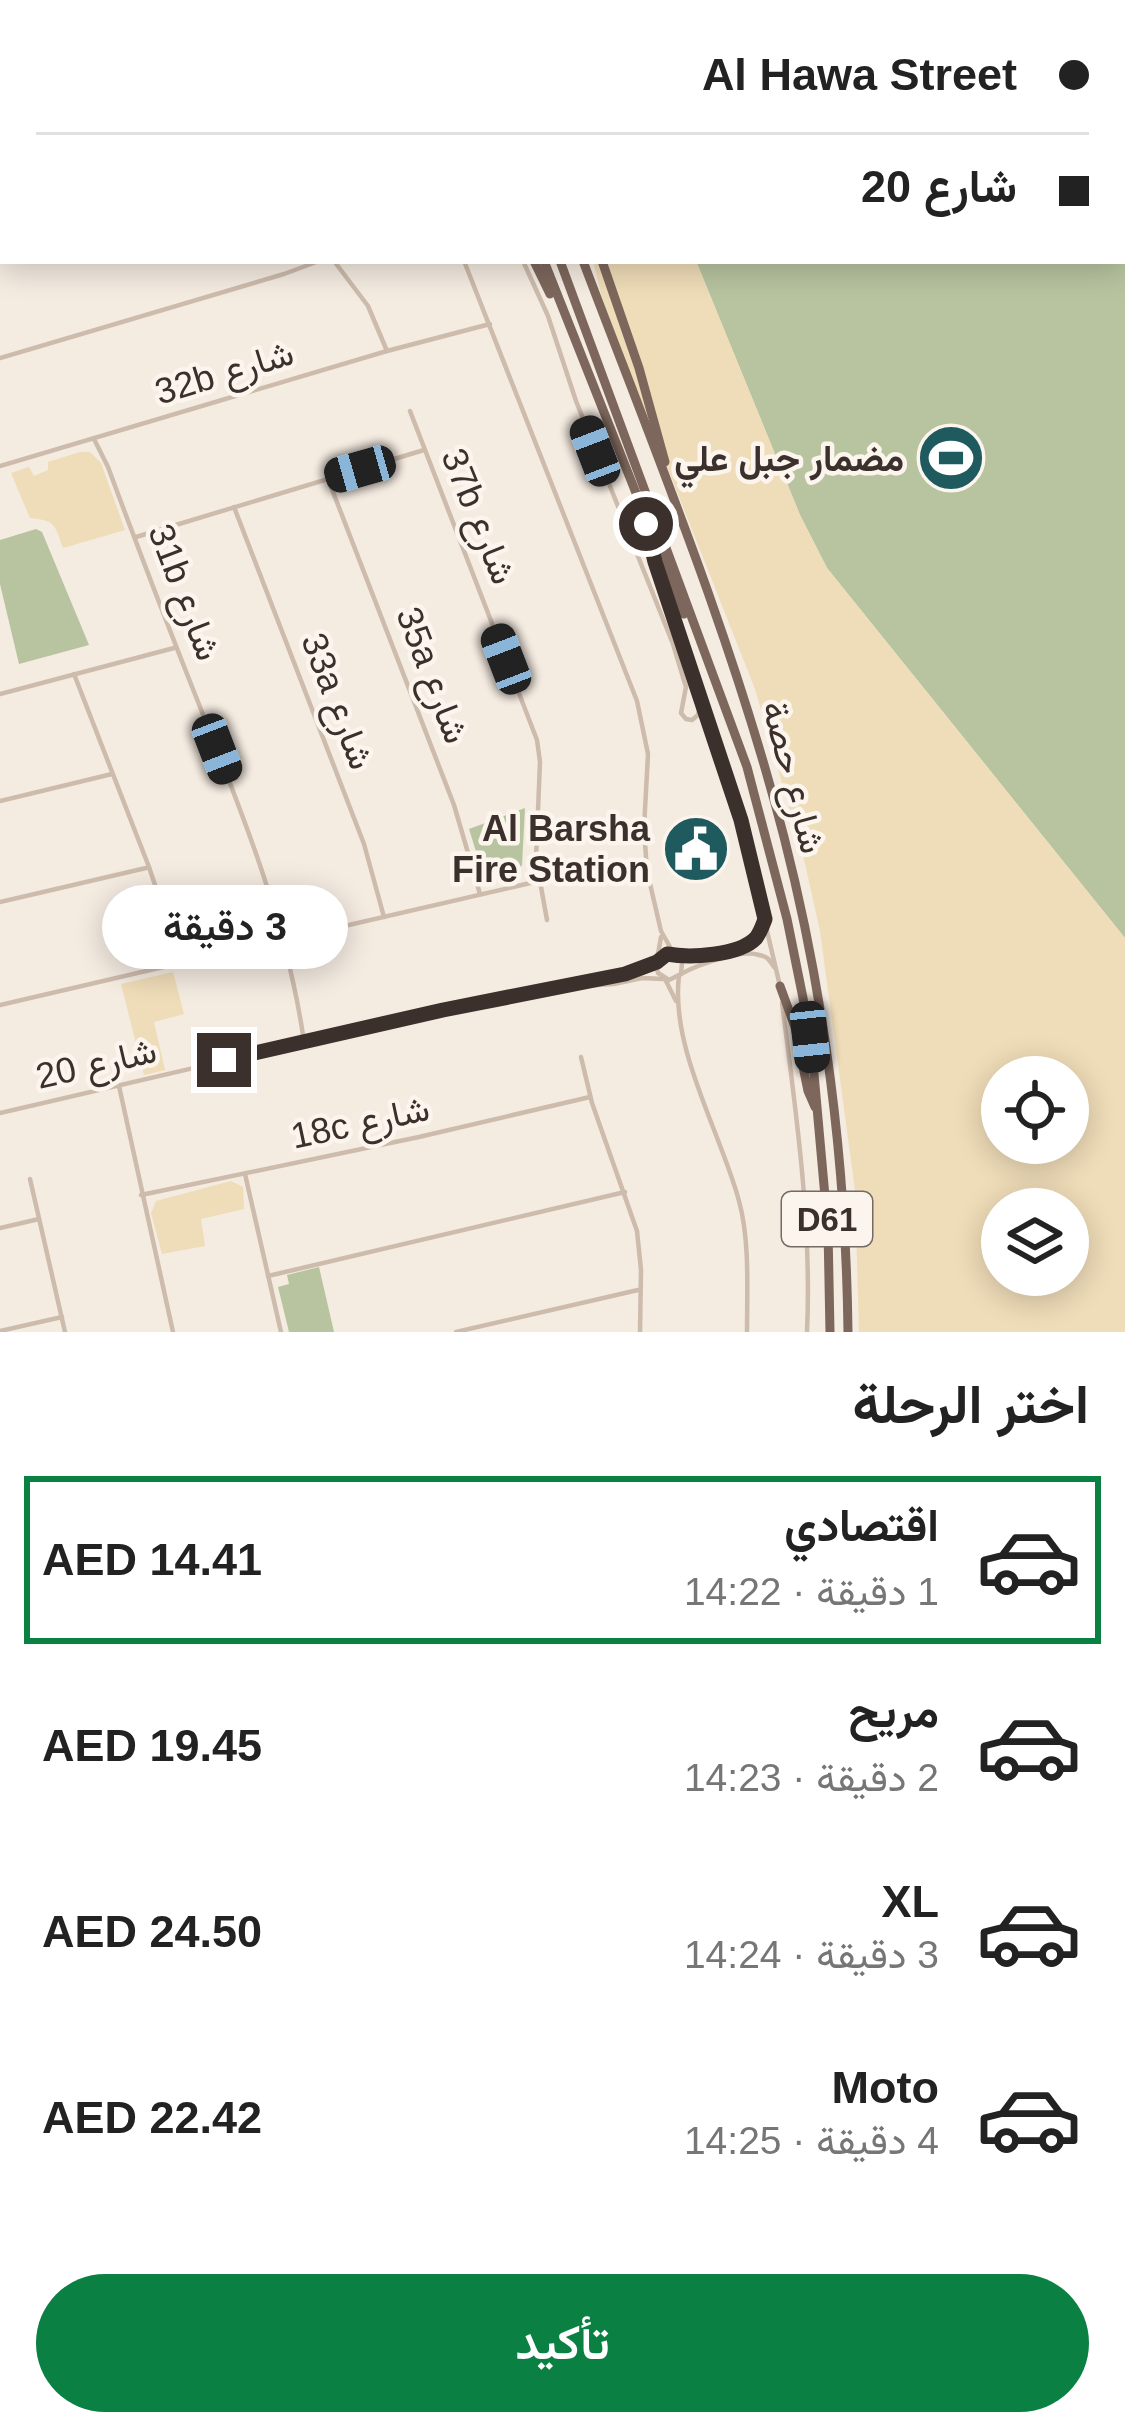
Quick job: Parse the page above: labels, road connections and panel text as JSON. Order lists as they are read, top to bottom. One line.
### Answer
{"streets":{"main road":["شارع حصة","D61"],"street":["32b شارع","37b شارع","31b شارع","35a شارع","33a شارع","شارع 20","18c شارع"]},"crossings":[["32b شارع","31b شارع"],["31b شارع","شارع 20"],["شارع حصة","D61"]],"places":{"sports":["مضمار جبل علي"],"public building":["Al Barsha Fire Station"]},"page":{"banner":["Al Hawa Street","شارع 20"],"bubble":"3 دقيقة","heading":"اختر الرحلة","list":[{"name":"اقتصادي","note":"1 دقيقة · 14:22","value":"AED 14.41"},{"name":"مريح","note":"2 دقيقة · 14:23","value":"AED 19.45"},{"name":"XL","note":"3 دقيقة · 14:24","value":"AED 24.50"},{"name":"Moto","note":"4 دقيقة · 14:25","value":"AED 22.42"}],"buttons":"تأكيد"}}
